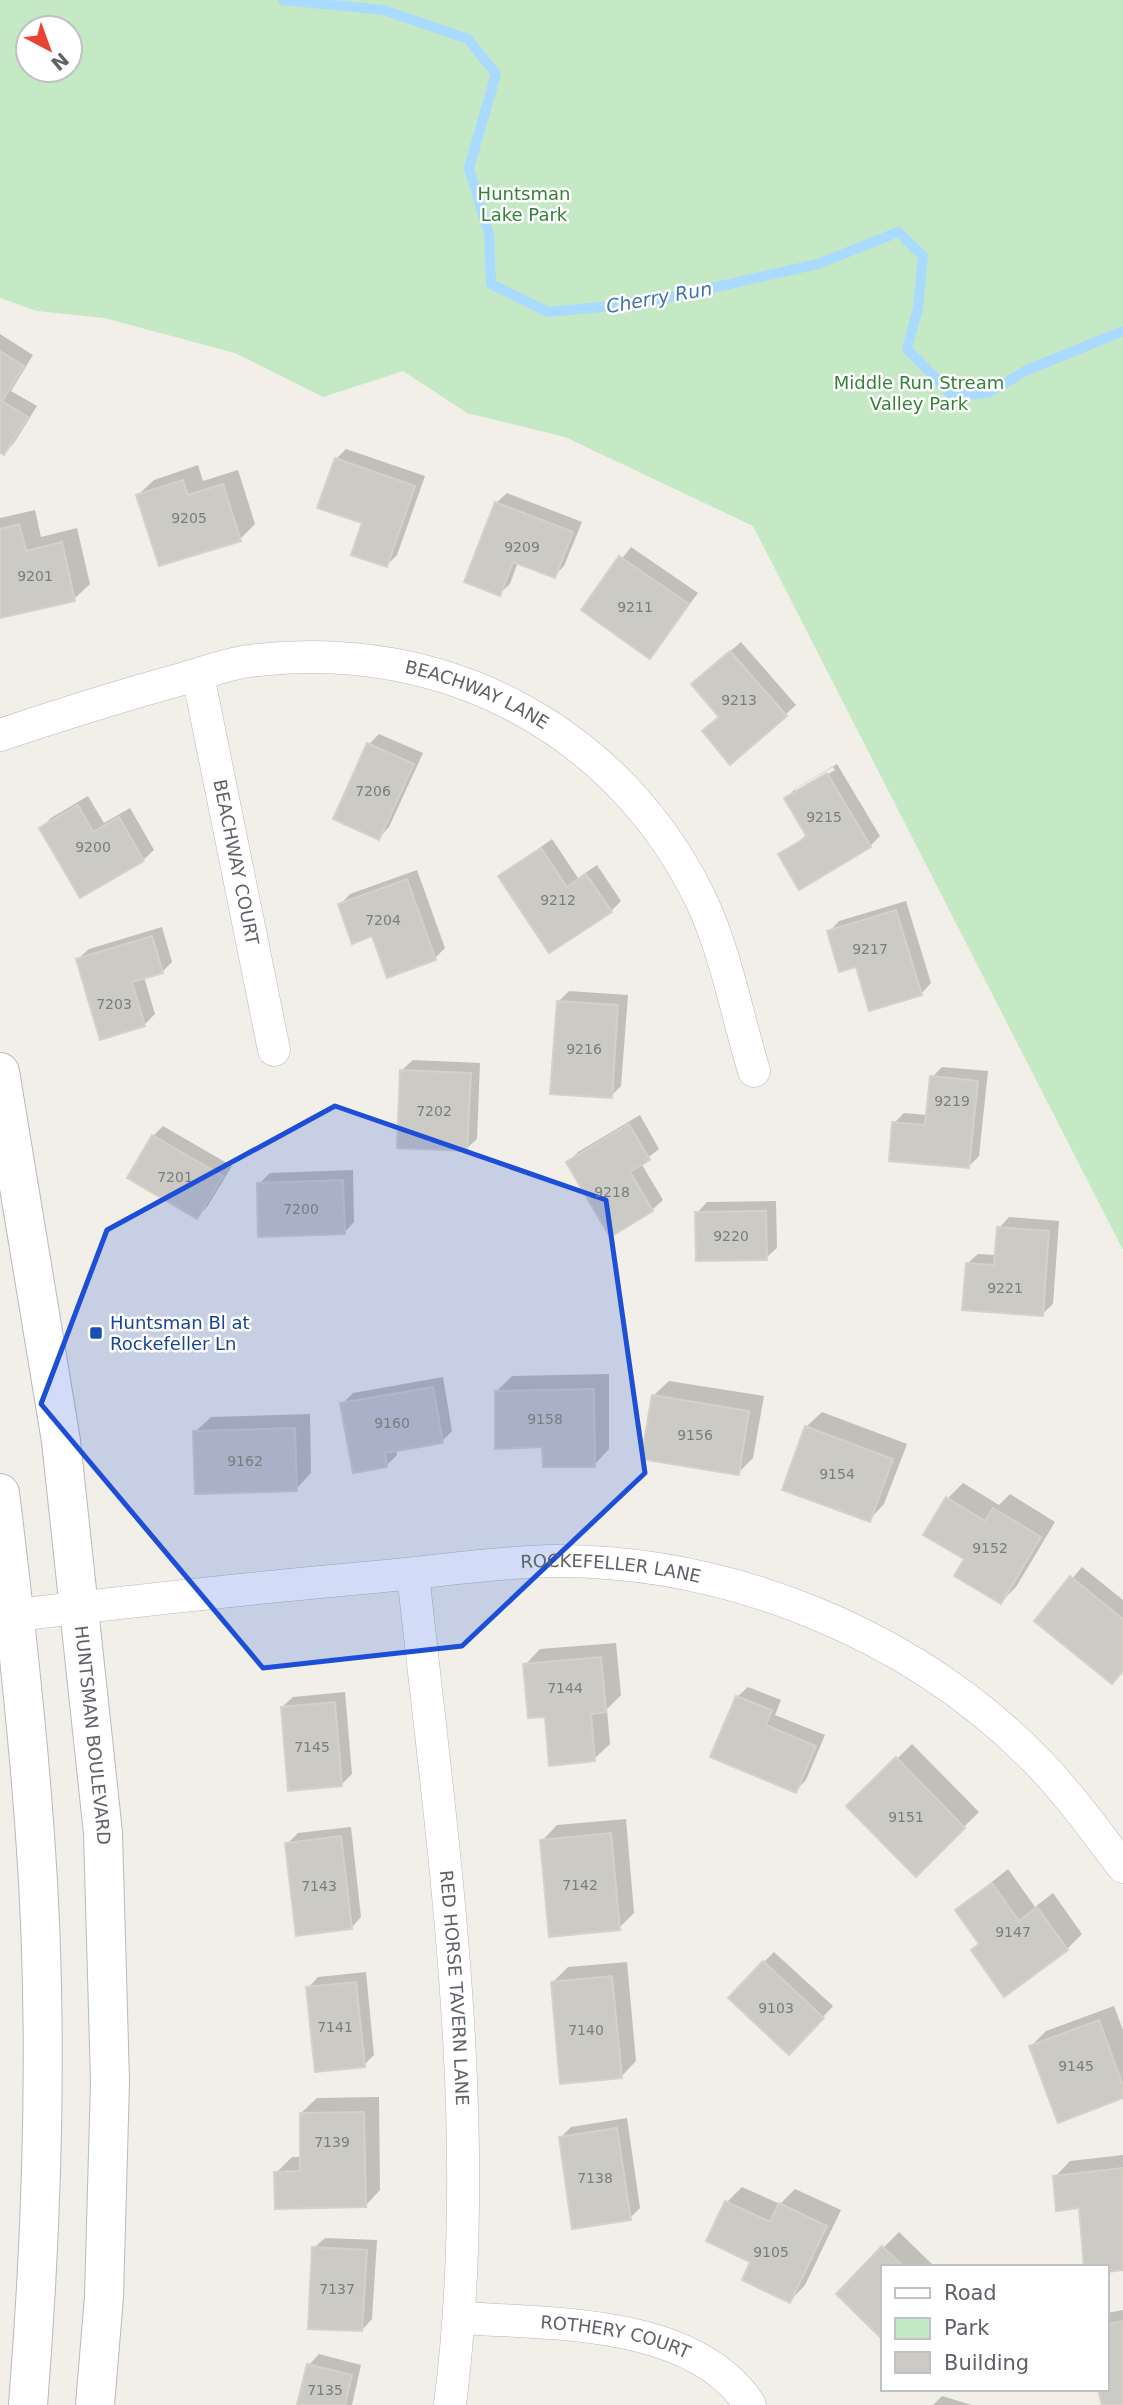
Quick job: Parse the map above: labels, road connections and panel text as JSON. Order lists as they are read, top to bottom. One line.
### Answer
{"streets":{"street":["BEACHWAY LANE","BEACHWAY COURT","ROCKEFELLER LANE","HUNTSMAN BOULEVARD","RED HORSE TAVERN LANE","ROTHERY COURT"]},"crossings":[["BEACHWAY LANE","BEACHWAY COURT"],["ROCKEFELLER LANE","HUNTSMAN BOULEVARD"],["ROCKEFELLER LANE","RED HORSE TAVERN LANE"],["RED HORSE TAVERN LANE","ROTHERY COURT"]],"water":["Cherry Run"],"parks":["Huntsman Lake Park","Middle Run Stream Valley Park"],"places":{"transit":["Huntsman Bl at Rockefeller Ln"]},"house_numbers":["9205","9209","9201","9211","9213","7206","9215","9200","9212","7204","9217","7203","9216","9219","7202","7201","9218","7200","9220","9221","9158","9160","9156","9162","9154","9152","7144","7145","9151","7142","7143","9147","9103","7141","7140","9145","7139","7138","9105","7137","7135"],"legend":["Road","Park","Building"],"north":"bottom right"}
